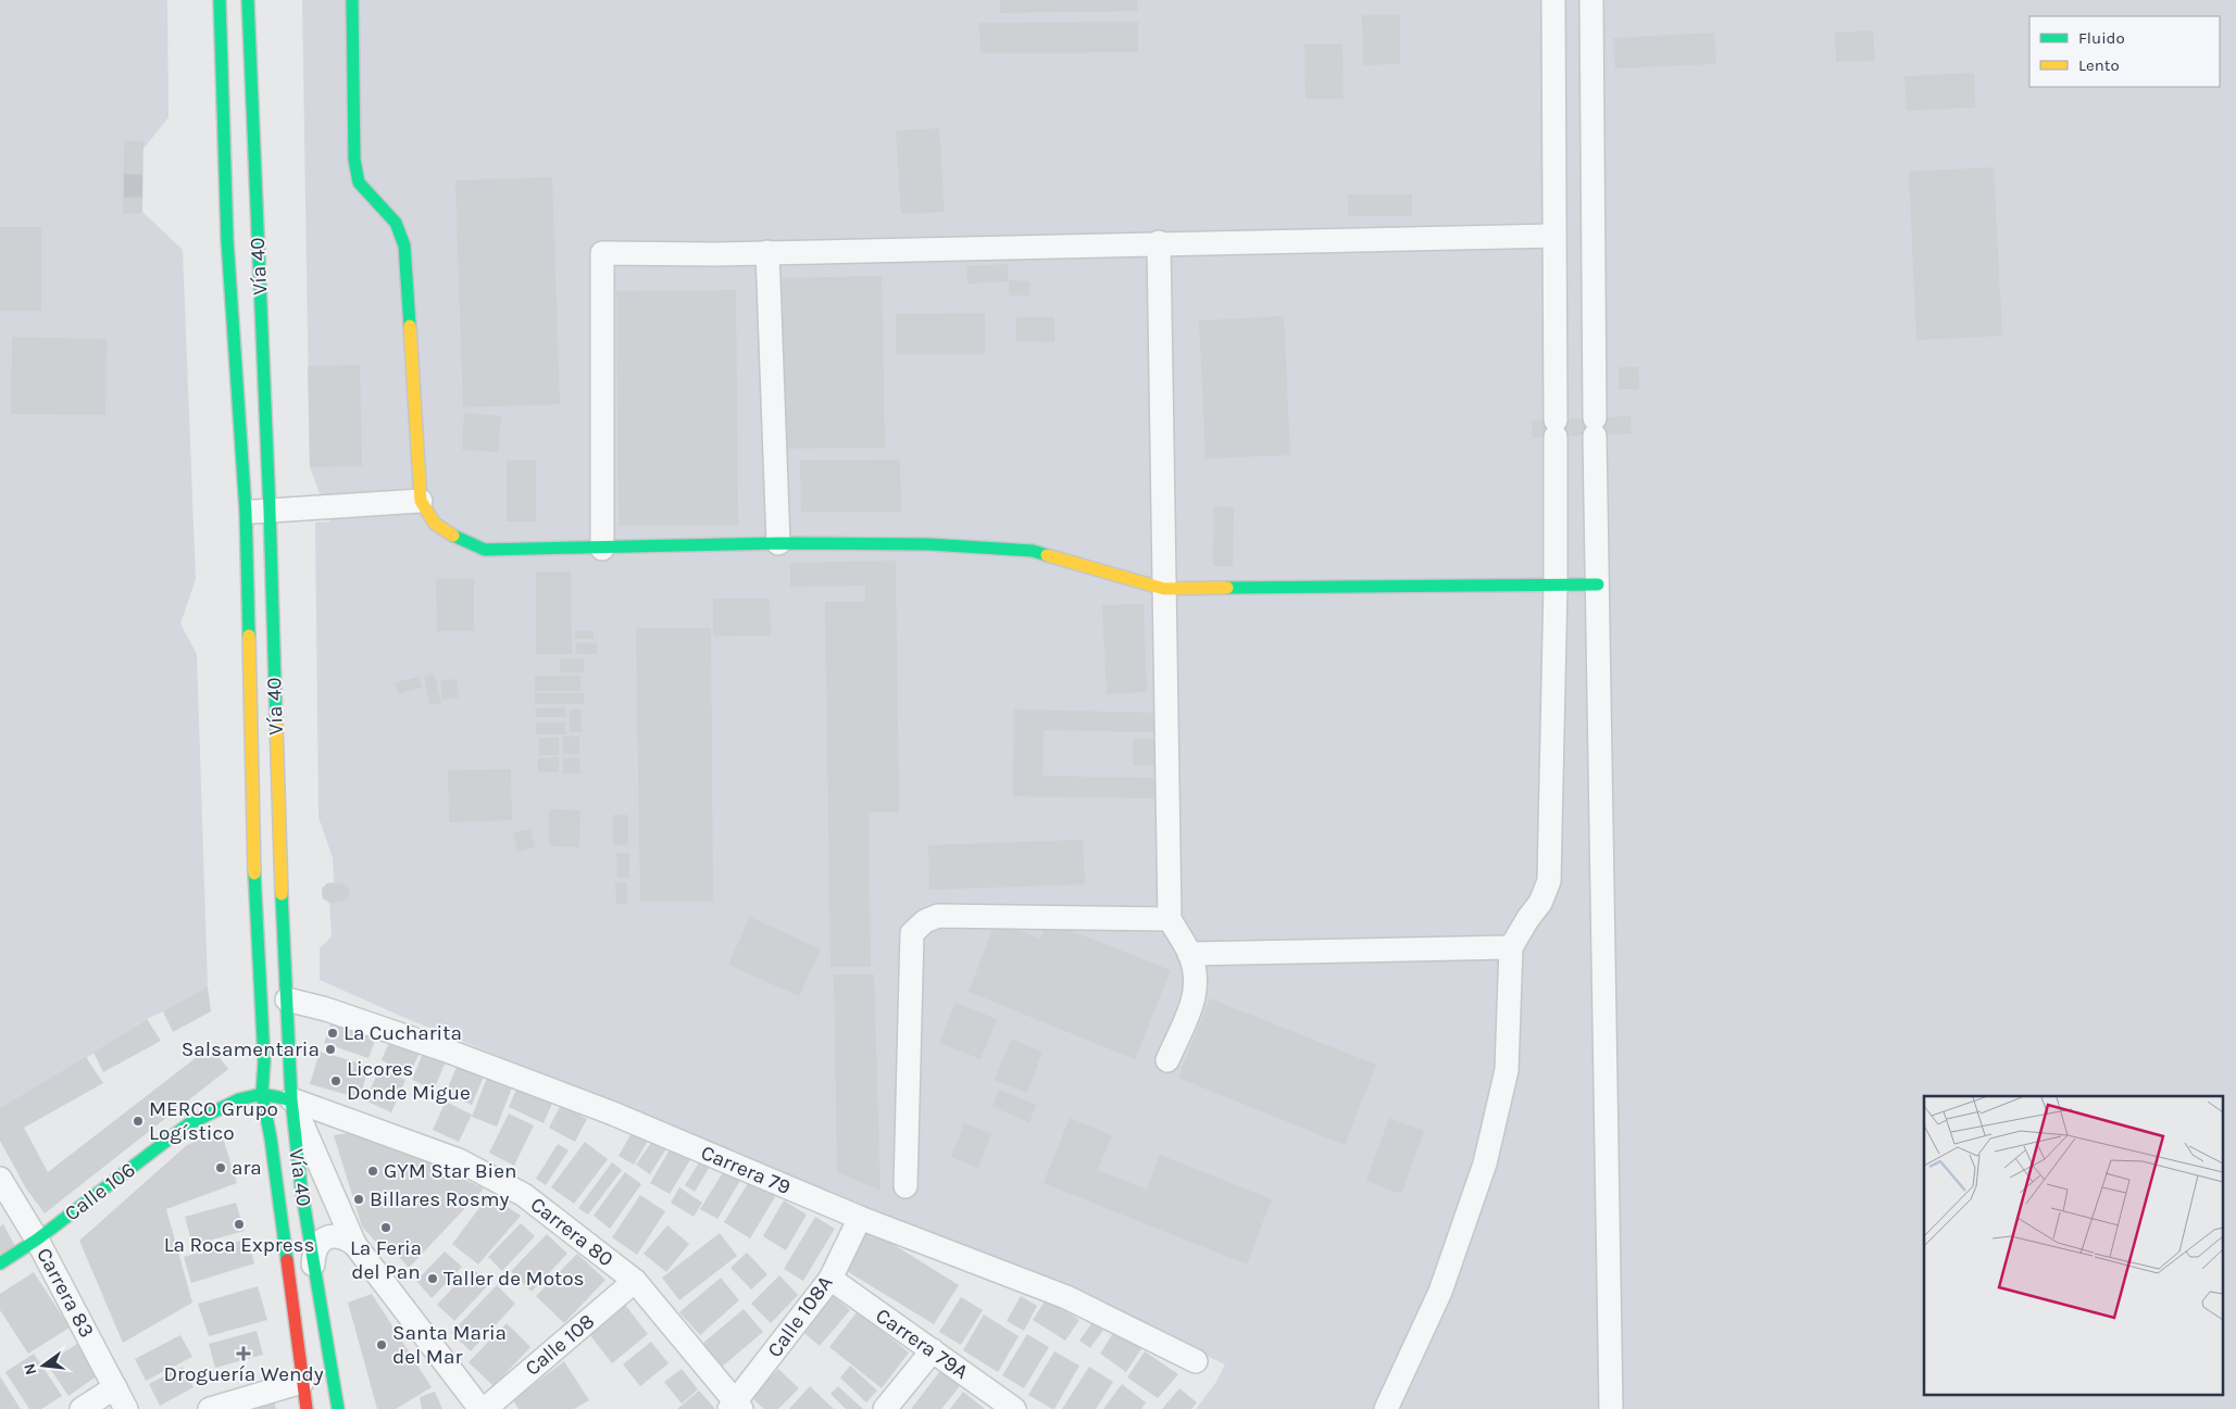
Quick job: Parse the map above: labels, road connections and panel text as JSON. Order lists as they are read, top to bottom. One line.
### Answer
{"streets":{"main road":["Vía 40","Calle 106"],"street":["Carrera 79","Carrera 80","Carrera 83","Calle 108A","Carrera 79A","Calle 108"]},"crossings":[["Vía 40","Carrera 79"],["Vía 40","Calle 106"],["Vía 40","Carrera 80"],["Carrera 79","Calle 108A"],["Calle 106","Carrera 80"],["Calle 106","Carrera 83"],["Carrera 80","Calle 108A"],["Carrera 80","Calle 108"],["Calle 108A","Carrera 79A"]],"places":{"other":["La Cucharita","Salsamentaria","Licores Donde Migue","MERCO Grupo Logístico","ara","GYM Star Bien","Billares Rosmy","La Roca Express","La Feria del Pan","Taller de Motos","Santa Maria del Mar"],"health":["Droguería Wendy"]},"legend":["Fluido","Lento"],"north":"left"}
